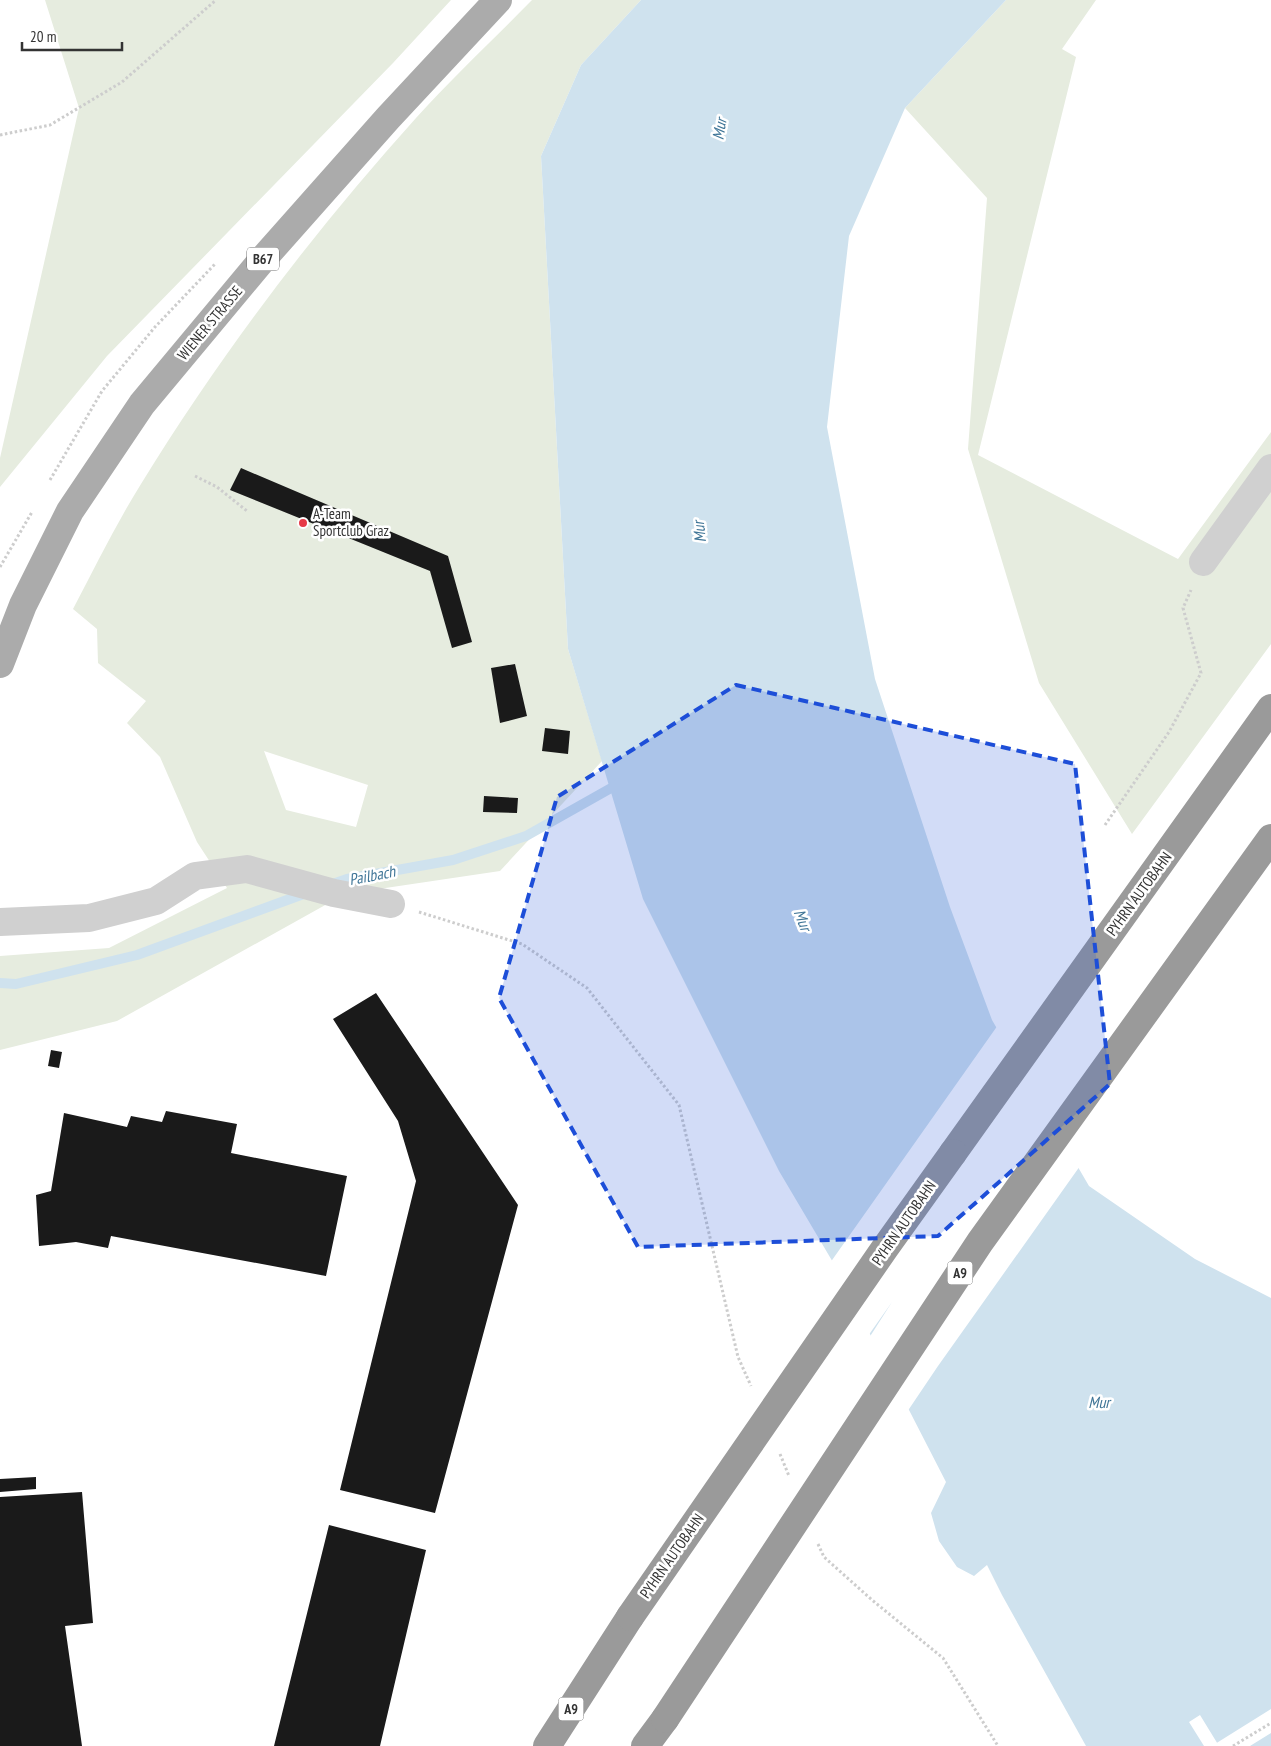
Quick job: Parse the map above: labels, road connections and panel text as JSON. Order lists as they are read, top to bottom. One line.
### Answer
{"streets":{"highway":["PYHRN AUTOBAHN","A9"],"main road":["B67","WIENER STRASSE"]},"water":["Mur","Pailbach"],"places":["A-Team Sportclub Graz"],"scale_bar":"20 m"}
